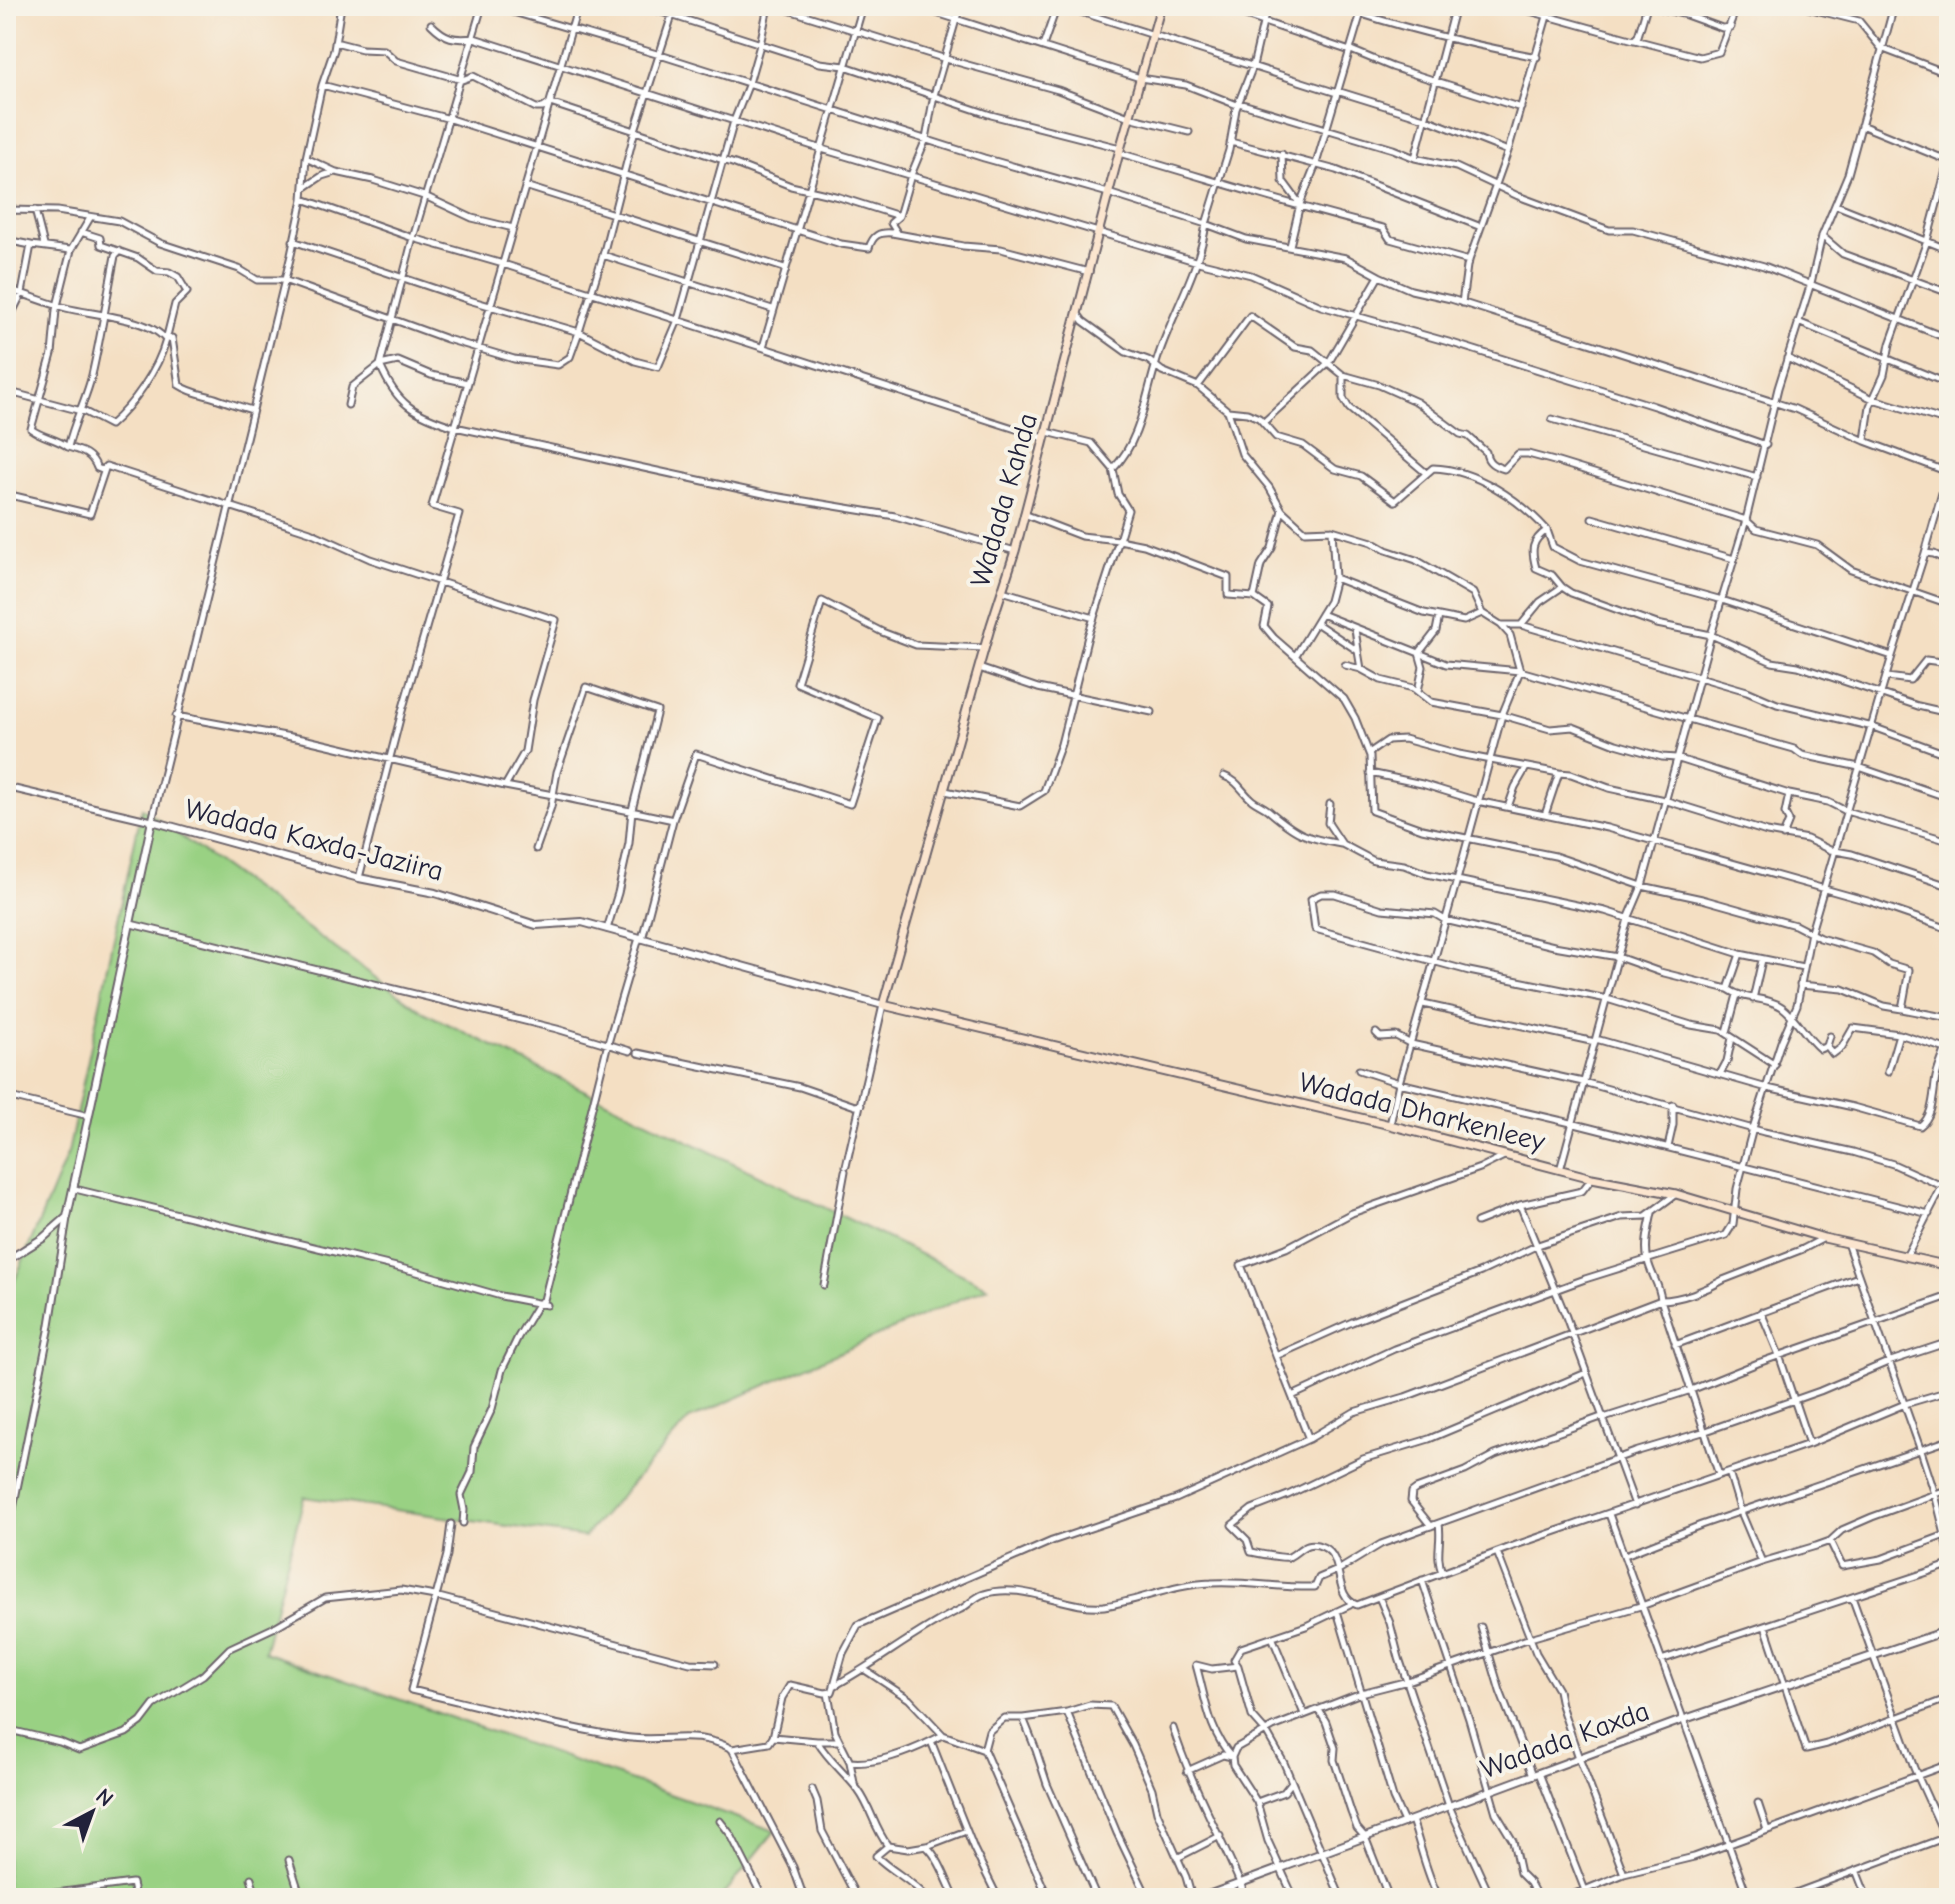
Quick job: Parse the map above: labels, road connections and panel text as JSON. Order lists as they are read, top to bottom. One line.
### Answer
{"streets":{"main road":["Wadada Kahda","Wadada Dharkenleey"],"street":["Wadada Kaxda-Jaziira","Wadada Kaxda"]},"crossings":[["Wadada Kahda","Wadada Kaxda-Jaziira"],["Wadada Kahda","Wadada Dharkenleey"],["Wadada Kaxda-Jaziira","Wadada Dharkenleey"]],"north":"top right"}
